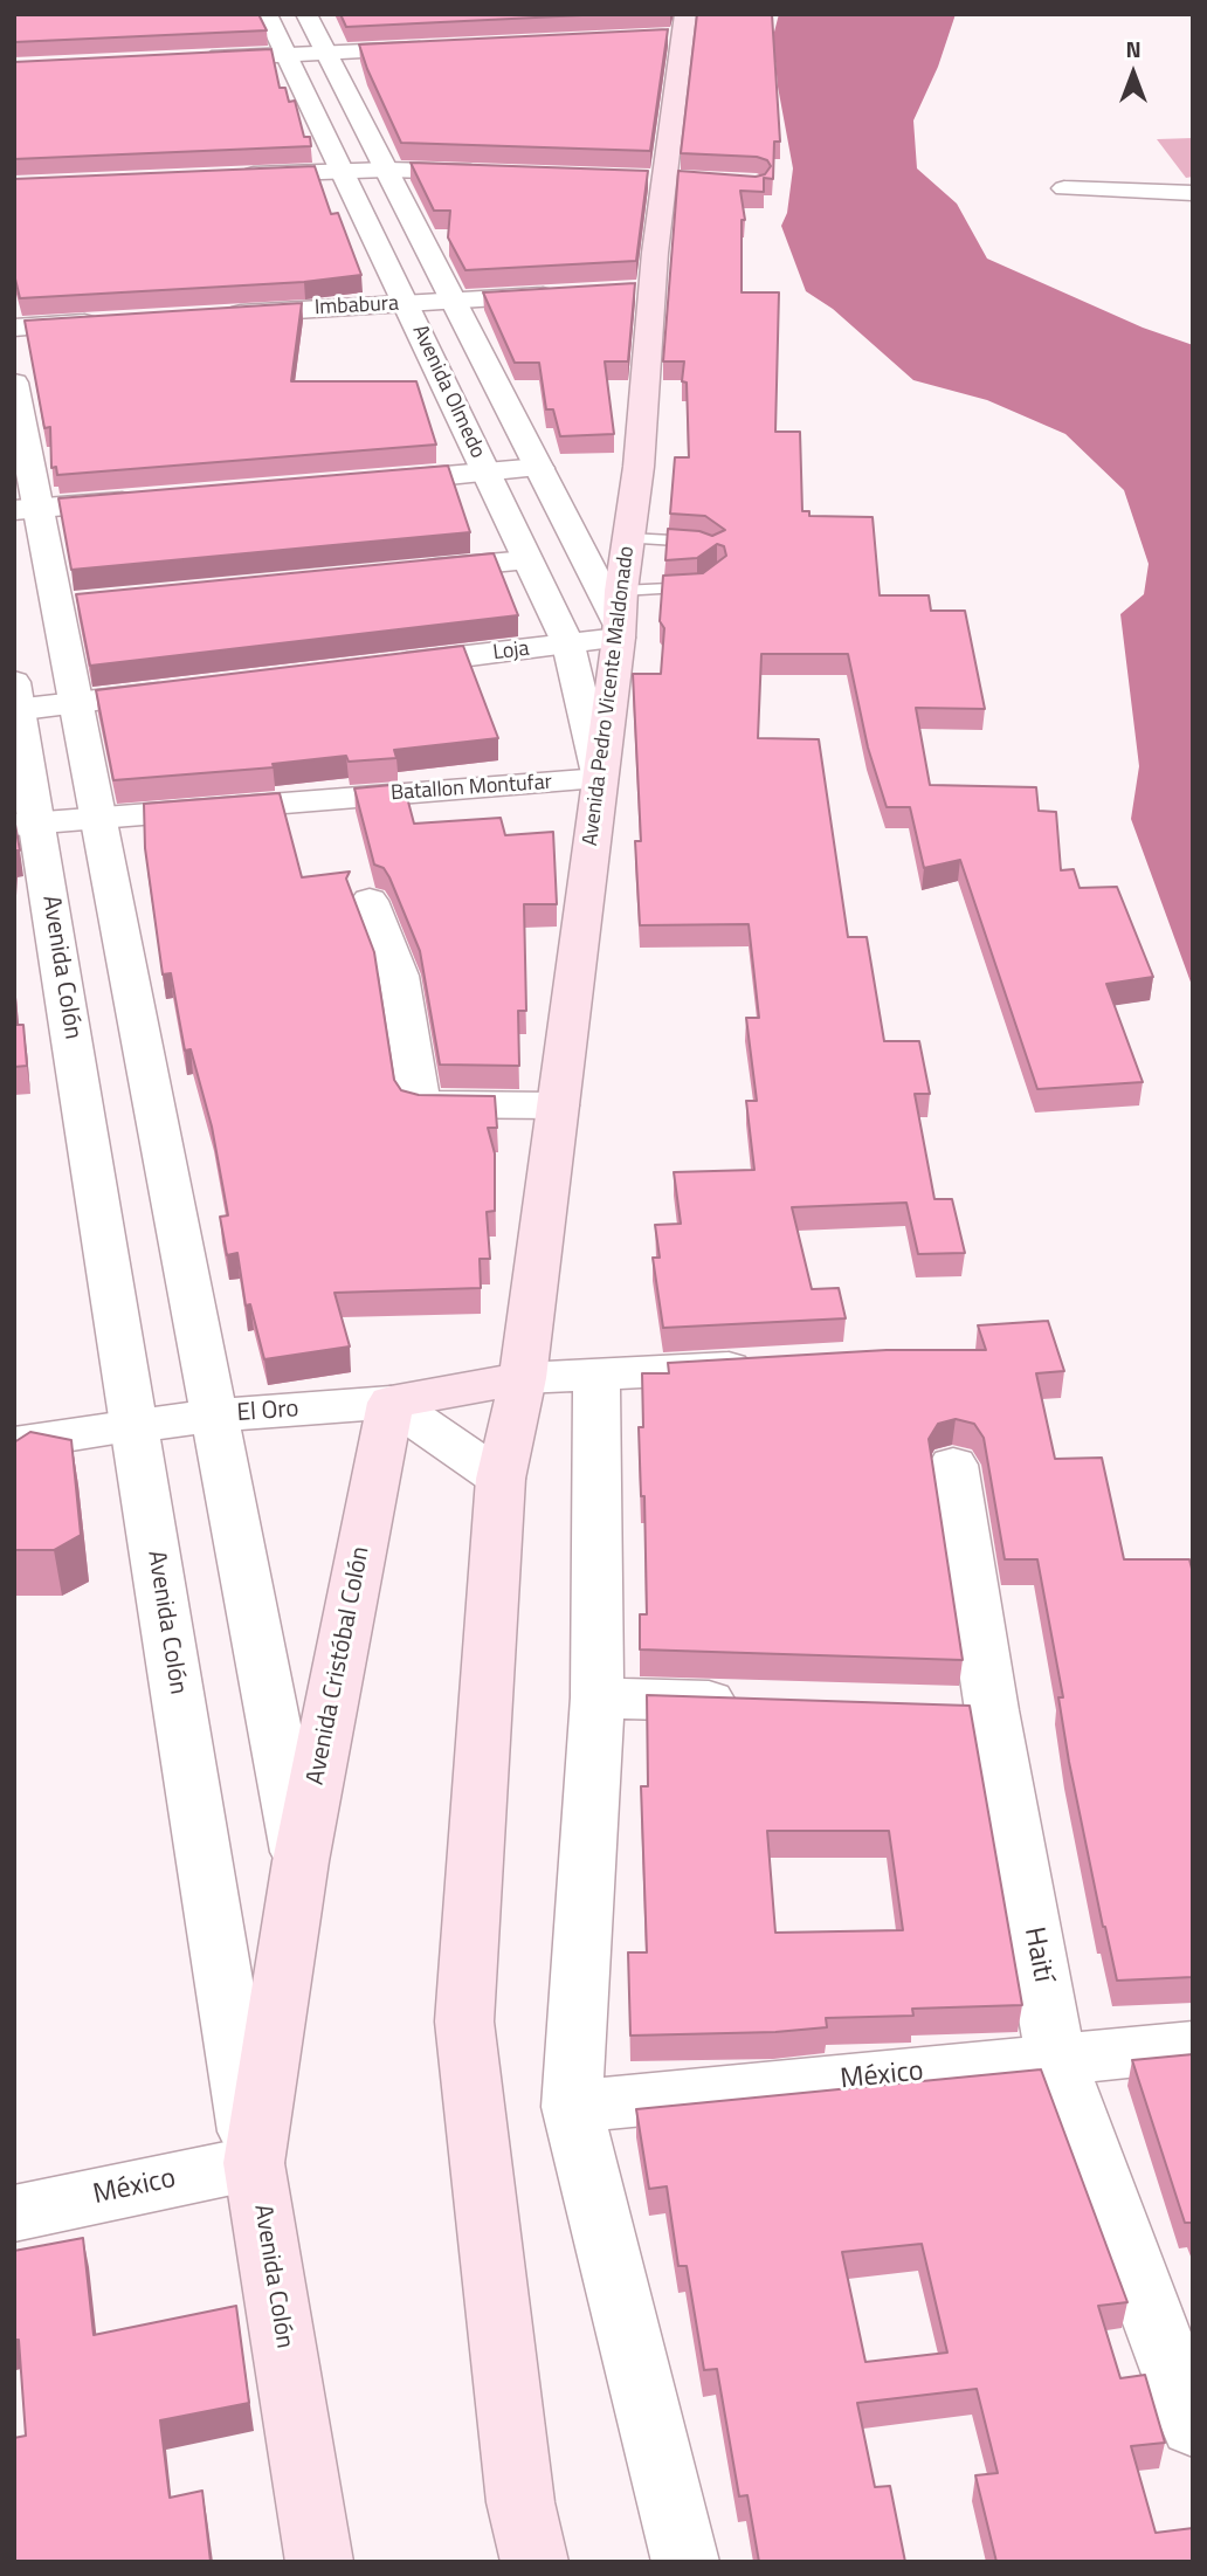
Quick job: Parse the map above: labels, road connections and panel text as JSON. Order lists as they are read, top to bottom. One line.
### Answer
{"streets":{"main road":["Avenida Pedro Vicente Maldonado","Avenida Colón","Avenida Cristóbal Colón"],"street":["Imbabura","Avenida Olmedo","Loja","Batallon Montufar","El Oro","Haití","México"]},"crossings":[["Imbabura","Avenida Olmedo"],["Avenida Olmedo","Loja"],["Avenida Olmedo","Avenida Pedro Vicente Maldonado"],["Avenida Olmedo","Batallon Montufar"],["Loja","Avenida Pedro Vicente Maldonado"],["Avenida Pedro Vicente Maldonado","Batallon Montufar"],["Batallon Montufar","Avenida Colón"],["Avenida Colón","El Oro"],["Avenida Colón","Avenida Cristóbal Colón"],["Avenida Colón","México"],["El Oro","Avenida Cristóbal Colón"],["Avenida Cristóbal Colón","México"],["Haití","México"]],"north":"top"}
